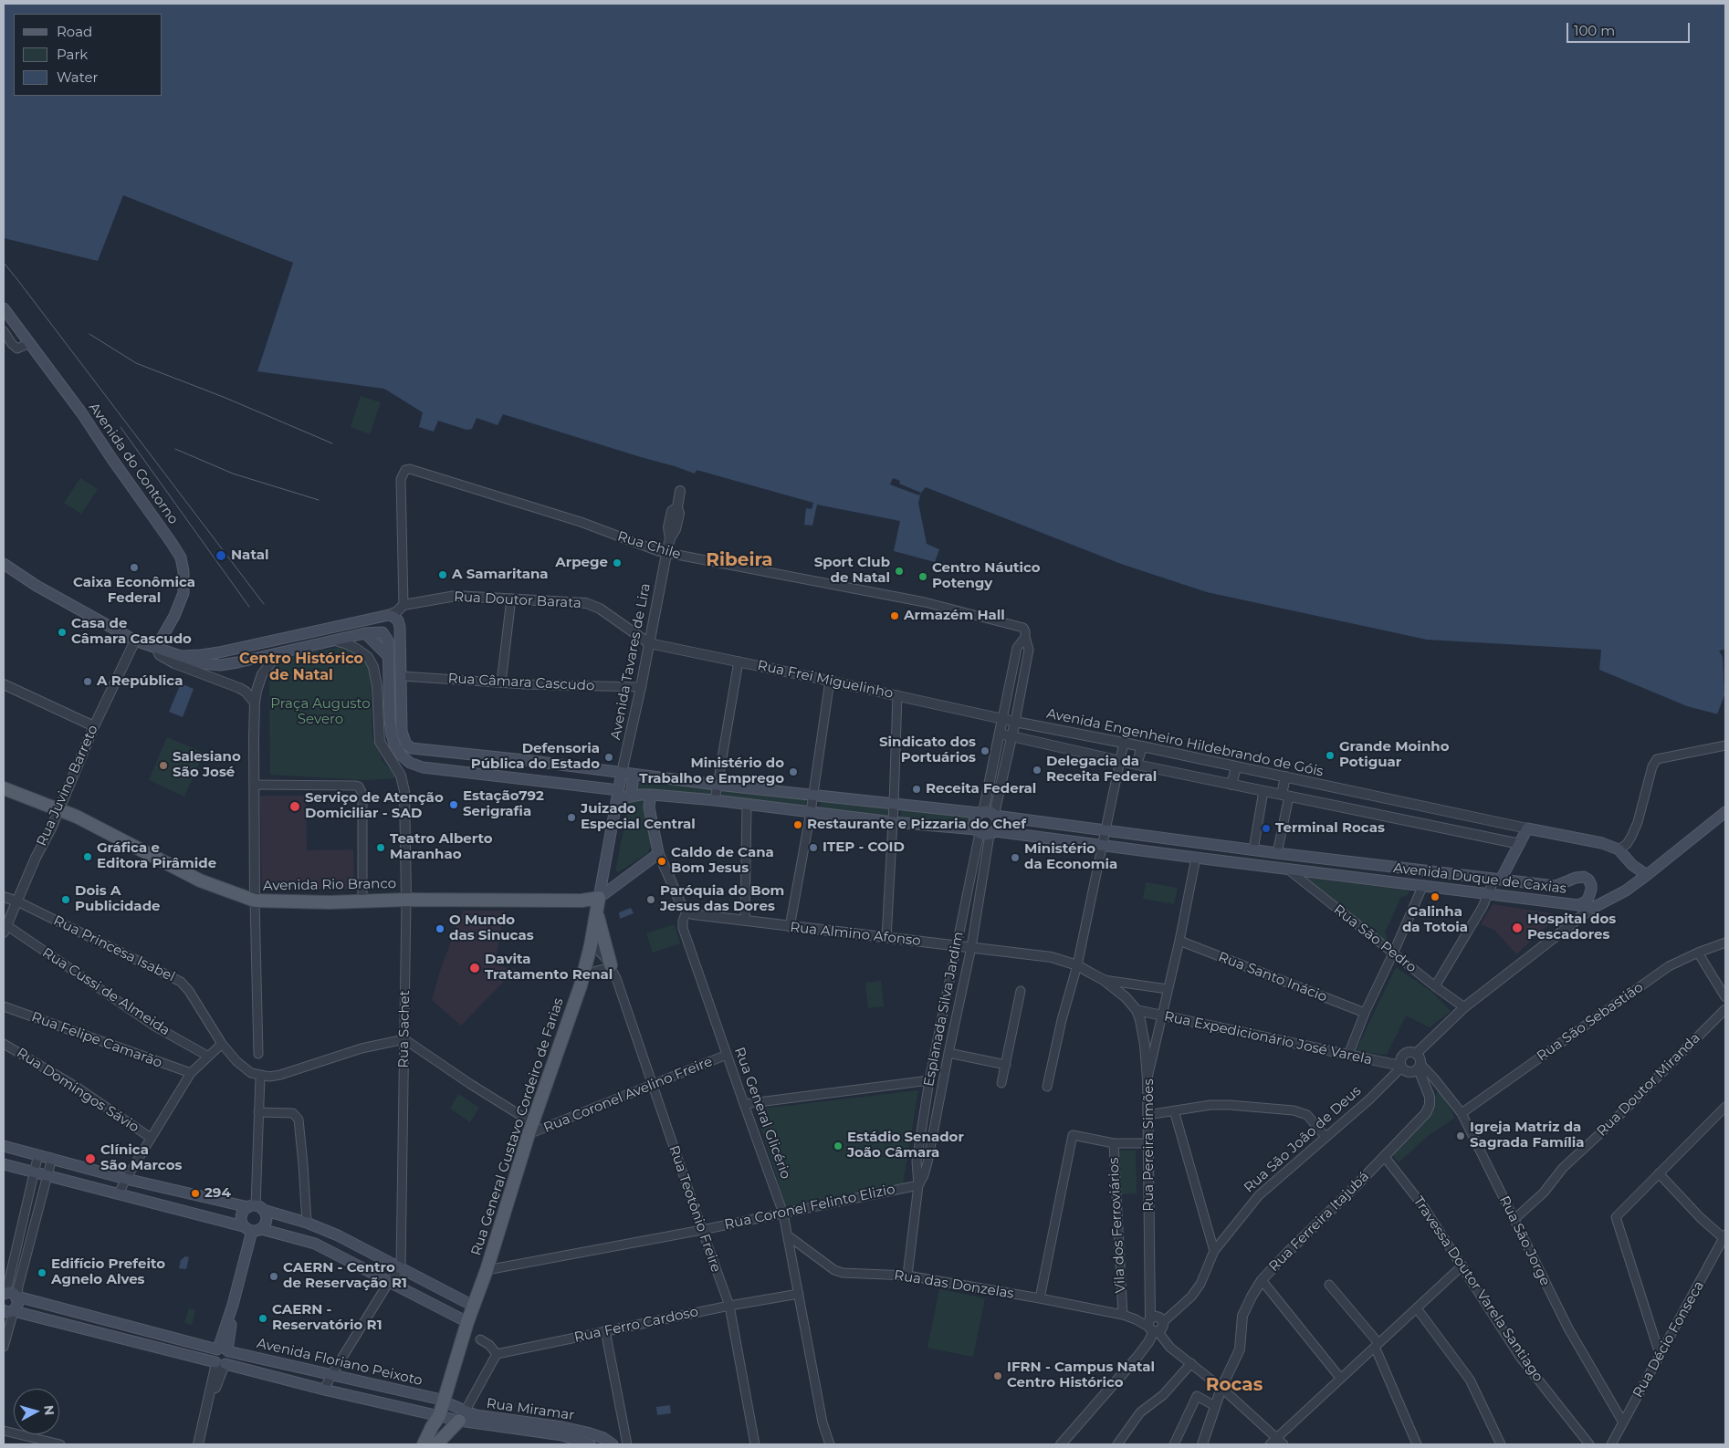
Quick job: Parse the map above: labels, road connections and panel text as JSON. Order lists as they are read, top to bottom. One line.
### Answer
{"streets":{"main road":["Avenida do Contorno","Avenida Tavares de Lira","Avenida Engenheiro Hildebrando de Góis","Avenida Duque de Caxias","Avenida Rio Branco","Rua General Gustavo Cordeiro de Farias","Avenida Floriano Peixoto","Rua Miramar"],"street":["Rua Chile","Rua Doutor Barata","Rua Frei Miguelinho","Rua Câmara Cascudo","Rua Juvino Barreto","Rua Almino Afonso","Rua São Pedro","Rua Princesa Isabel","Rua Santo Inácio","Rua Cussi de Almeida","Esplanada Silva Jardim","Rua São Sebastião","Rua Sachet","Rua Expedicionário José Varela","Rua Felipe Camarão","Rua Doutor Miranda","Rua Domingos Sávio","Rua Coronel Avelino Freire","Rua General Glicério","Rua São João de Deus","Rua Pereira Simões","Rua Coronel Felinto Elizio","Rua Teotônio Freire","Rua Ferreira Itajubá","Vila dos Ferroviários","Rua São Jorge","Rua das Donzelas","Travessa Doutor Varela Santiago","Rua Ferro Cardoso","Rua Décio Fonseca"]},"crossings":[["Rua Chile","Rua Doutor Barata"],["Rua Chile","Avenida Tavares de Lira"],["Rua Doutor Barata","Avenida Tavares de Lira"],["Rua Doutor Barata","Rua Frei Miguelinho"],["Avenida Tavares de Lira","Rua Frei Miguelinho"],["Avenida Tavares de Lira","Rua Câmara Cascudo"],["Avenida Tavares de Lira","Rua General Gustavo Cordeiro de Farias"],["Rua Frei Miguelinho","Avenida Engenheiro Hildebrando de Góis"],["Rua Juvino Barreto","Avenida Rio Branco"],["Rua Juvino Barreto","Rua Princesa Isabel"],["Rua Juvino Barreto","Rua Cussi de Almeida"],["Avenida Duque de Caxias","Rua São Pedro"],["Avenida Duque de Caxias","Esplanada Silva Jardim"],["Avenida Duque de Caxias","Rua Pereira Simões"],["Avenida Rio Branco","Rua Sachet"],["Avenida Rio Branco","Rua General Gustavo Cordeiro de Farias"],["Rua Almino Afonso","Esplanada Silva Jardim"],["Rua Almino Afonso","Rua Expedicionário José Varela"],["Rua Almino Afonso","Rua General Glicério"],["Rua Santo Inácio","Rua Pereira Simões"],["Esplanada Silva Jardim","Rua Coronel Felinto Elizio"],["Esplanada Silva Jardim","Rua das Donzelas"],["Rua São Sebastião","Rua São Jorge"],["Rua Expedicionário José Varela","Rua São João de Deus"],["Rua Expedicionário José Varela","Rua Pereira Simões"],["Rua Expedicionário José Varela","Rua Ferreira Itajubá"],["Rua Expedicionário José Varela","Rua São Jorge"],["Rua Doutor Miranda","Rua São Jorge"],["Rua Coronel Avelino Freire","Rua General Glicério"],["Rua Coronel Avelino Freire","Rua General Gustavo Cordeiro de Farias"],["Rua Coronel Avelino Freire","Rua Teotônio Freire"],["Rua General Glicério","Rua Coronel Felinto Elizio"],["Rua General Glicério","Rua das Donzelas"],["Rua General Glicério","Rua Ferro Cardoso"],["Rua General Gustavo Cordeiro de Farias","Rua Coronel Felinto Elizio"],["Rua General Gustavo Cordeiro de Farias","Rua Teotônio Freire"],["Rua General Gustavo Cordeiro de Farias","Avenida Floriano Peixoto"],["Rua General Gustavo Cordeiro de Farias","Rua Miramar"],["Rua São João de Deus","Rua Pereira Simões"],["Rua São João de Deus","Rua Ferreira Itajubá"],["Rua São João de Deus","Rua São Jorge"],["Rua São João de Deus","Rua das Donzelas"],["Rua Pereira Simões","Vila dos Ferroviários"],["Rua Pereira Simões","Rua das Donzelas"],["Rua Coronel Felinto Elizio","Rua Teotônio Freire"],["Rua Teotônio Freire","Rua Ferro Cardoso"],["Rua Ferreira Itajubá","Rua São Jorge"],["Rua Ferreira Itajubá","Travessa Doutor Varela Santiago"],["Vila dos Ferroviários","Rua das Donzelas"],["Rua São Jorge","Rua Décio Fonseca"],["Avenida Floriano Peixoto","Rua Miramar"]],"districts":["Ribeira","Centro Histórico de Natal","Rocas"],"parks":["Praça Augusto Severo"],"places":["Natal","Arpege","Caixa Econômica Federal","Sport Club de Natal","A Samaritana","Centro Náutico Potengy","Armazém Hall","Casa de Câmara Cascudo","A República","Sindicato dos Portuários","Grande Moinho Potiguar","Defensoria Pública do Estado","Salesiano São José","Delegacia da Receita Federal","Ministério do Trabalho e Emprego","Receita Federal","Estação792 Serigrafia","Serviço de Atenção Domiciliar - SAD","Juizado Especial Central","Restaurante e Pizzaria do Chef","Terminal Rocas","Teatro Alberto Maranhao","ITEP - COID","Gráfica e Editora Pirâmide","Ministério da Economia","Caldo de Cana Bom Jesus","Galinha da Totoia","Dois A Publicidade","Paróquia do Bom Jesus das Dores","Hospital dos Pescadores","O Mundo das Sinucas","Davita Tratamento Renal","Igreja Matriz da Sagrada Família","Estádio Senador João Câmara","Clínica São Marcos","294","Edifício Prefeito Agnelo Alves","CAERN - Centro de Reservação R1","CAERN - Reservatório R1","IFRN - Campus Natal Centro Histórico"],"legend":["Road","Park","Water"],"scale_bar":"100 m","north":"right"}
